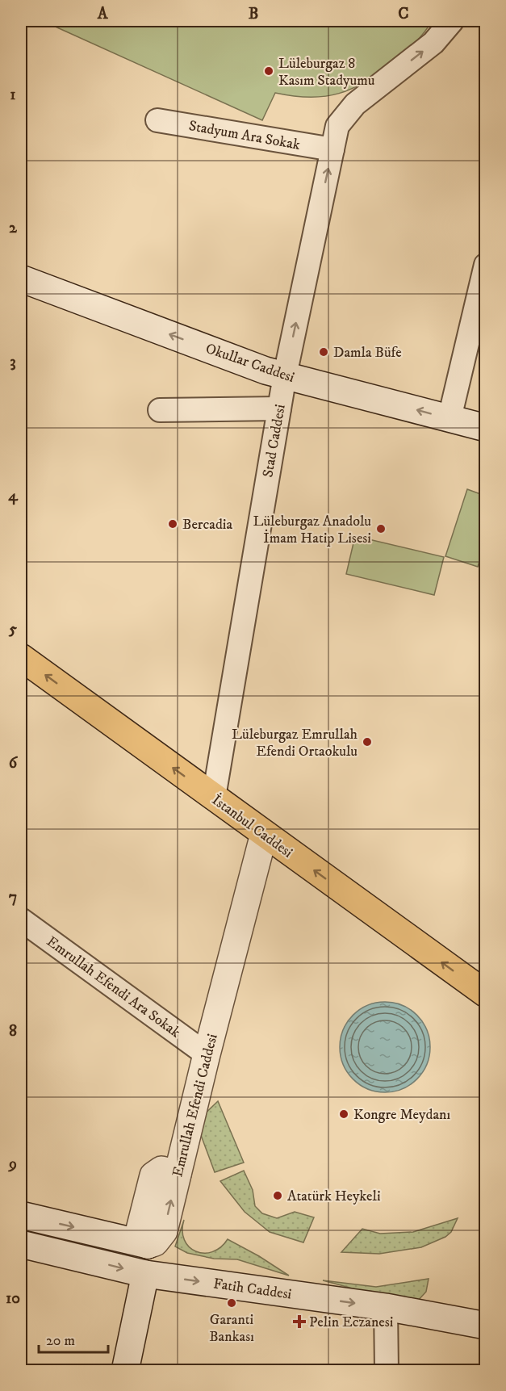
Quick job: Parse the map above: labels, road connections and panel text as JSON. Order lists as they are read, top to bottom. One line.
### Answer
{"streets":{"main road":["Okullar Caddesi","İstanbul Caddesi","Emrullah Efendi Caddesi","Fatih Caddesi"],"street":["Stadyum Ara Sokak","Stad Caddesi","Emrullah Efendi Ara Sokak"]},"crossings":[["Stadyum Ara Sokak","Stad Caddesi"],["Okullar Caddesi","Stad Caddesi"],["Stad Caddesi","İstanbul Caddesi"],["İstanbul Caddesi","Emrullah Efendi Caddesi"],["Emrullah Efendi Ara Sokak","Emrullah Efendi Caddesi"]],"one_way":["Okullar Caddesi","İstanbul Caddesi"],"places":{"other":["Lüleburgaz 8 Kasım Stadyumu","Damla Büfe","Bercadia","Lüleburgaz Anadolu İmam Hatip Lisesi","Lüleburgaz Emrullah Efendi Ortaokulu","Kongre Meydanı","Atatürk Heykeli","Garanti Bankası"],"health":["Pelin Eczanesi"]},"scale_bar":"20 m","grid":{"columns":["A","B","C"],"rows":["1","2","3","4","5","6","7","8","9","10"]}}
